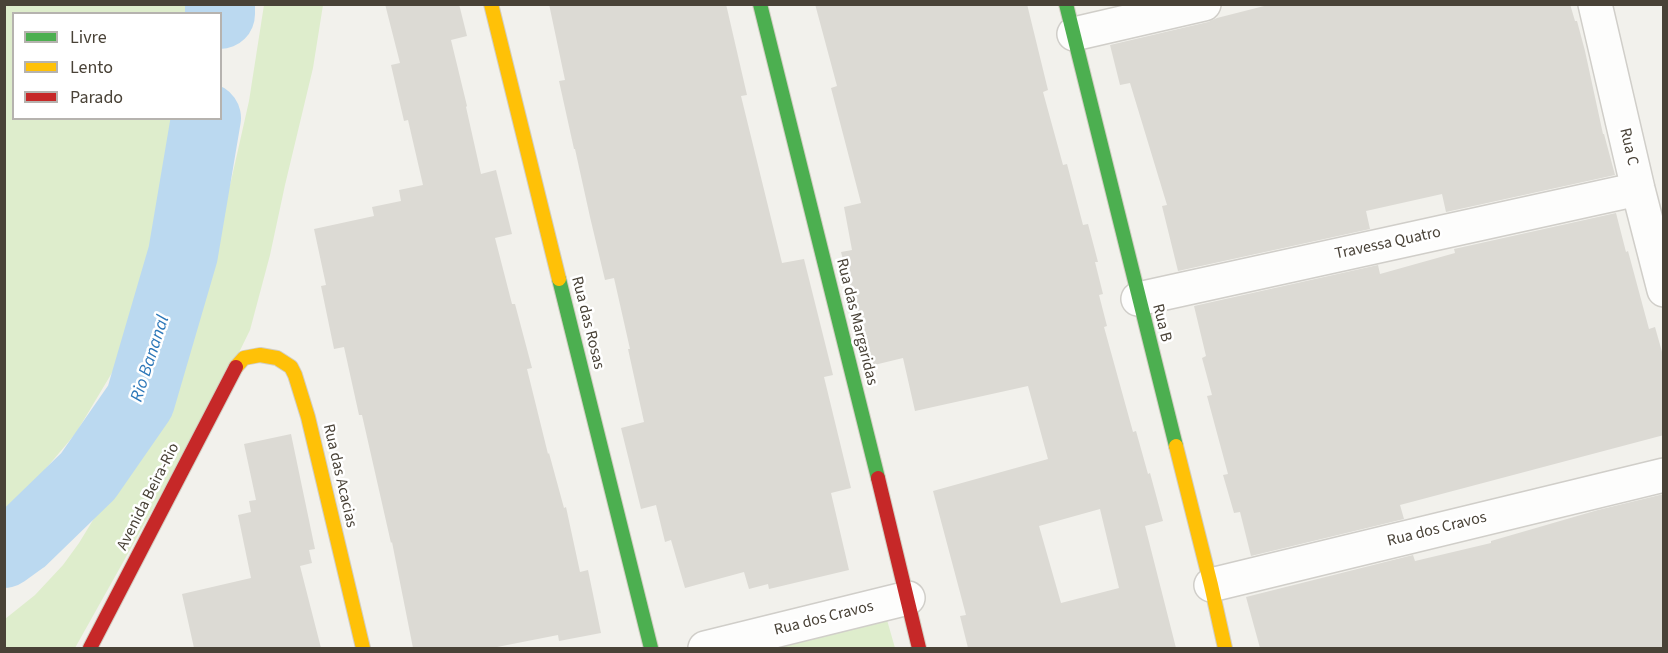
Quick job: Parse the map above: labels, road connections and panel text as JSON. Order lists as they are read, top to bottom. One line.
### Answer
{"streets":{"street":["Rua C","Travessa Quatro","Rua das Margaridas","Rua das Rosas","Rua B","Rua das Acacias","Avenida Beira-Rio","Rua dos Cravos"]},"crossings":[["Rua C","Travessa Quatro"],["Travessa Quatro","Rua B"],["Rua das Margaridas","Rua dos Cravos"],["Rua B","Rua dos Cravos"],["Rua das Acacias","Avenida Beira-Rio"]],"water":["Rio Bananal"],"legend":["Livre","Lento","Parado"]}
